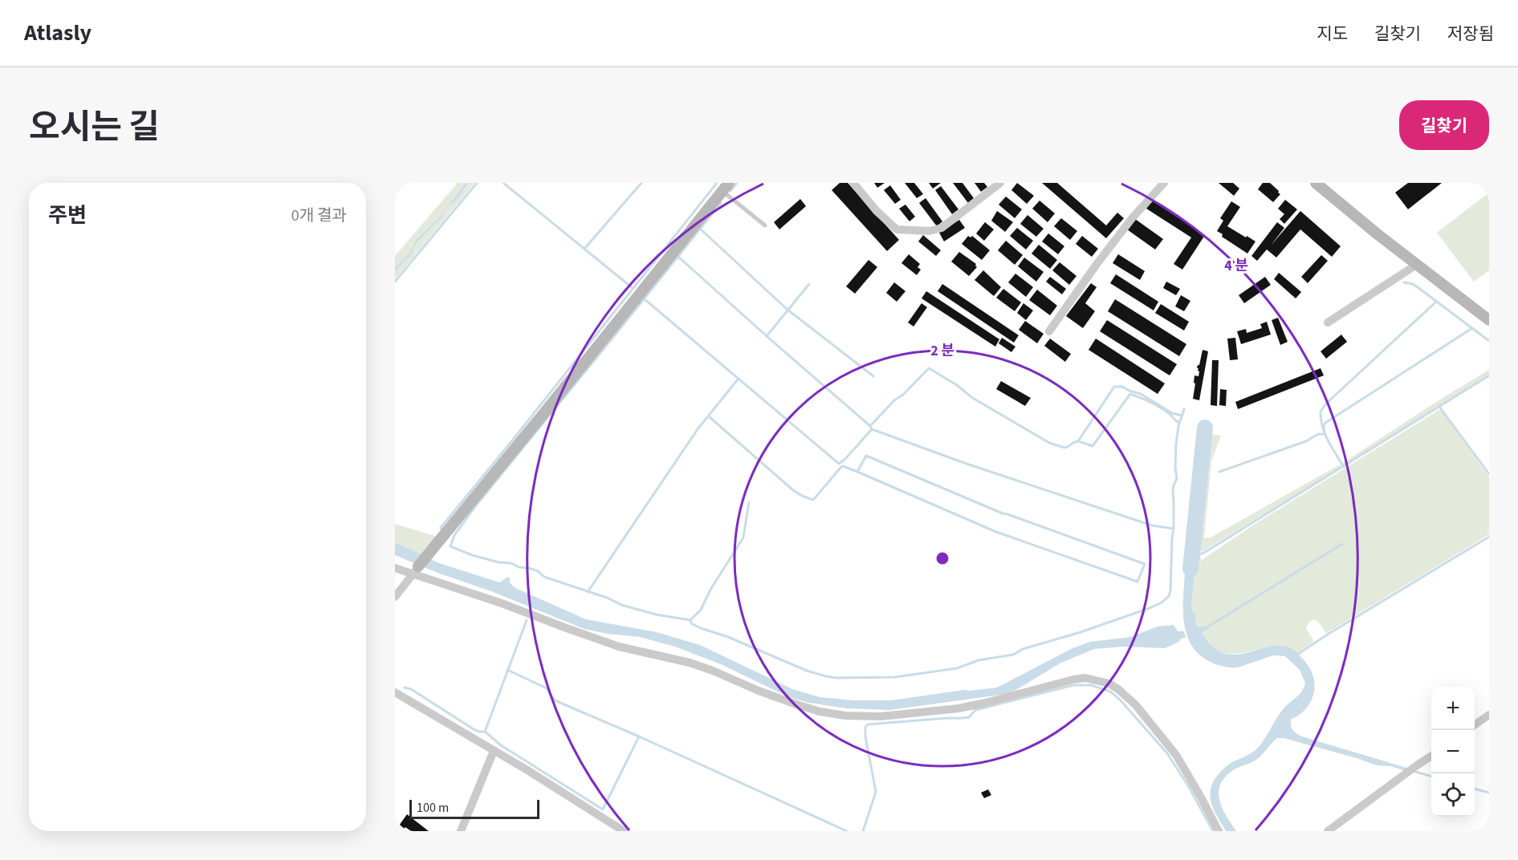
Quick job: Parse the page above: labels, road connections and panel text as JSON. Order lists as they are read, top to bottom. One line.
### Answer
{"scale_bar":"100 m","page":{"header":"Atlasly","nav":["지도","길찾기","저장됨"],"title":"오시는 길","buttons":"길찾기","heading":["주변","0개 결과"],"map_buttons":["+","−"],"scale":"100 m"},"rings":["4 분","2 분"]}
